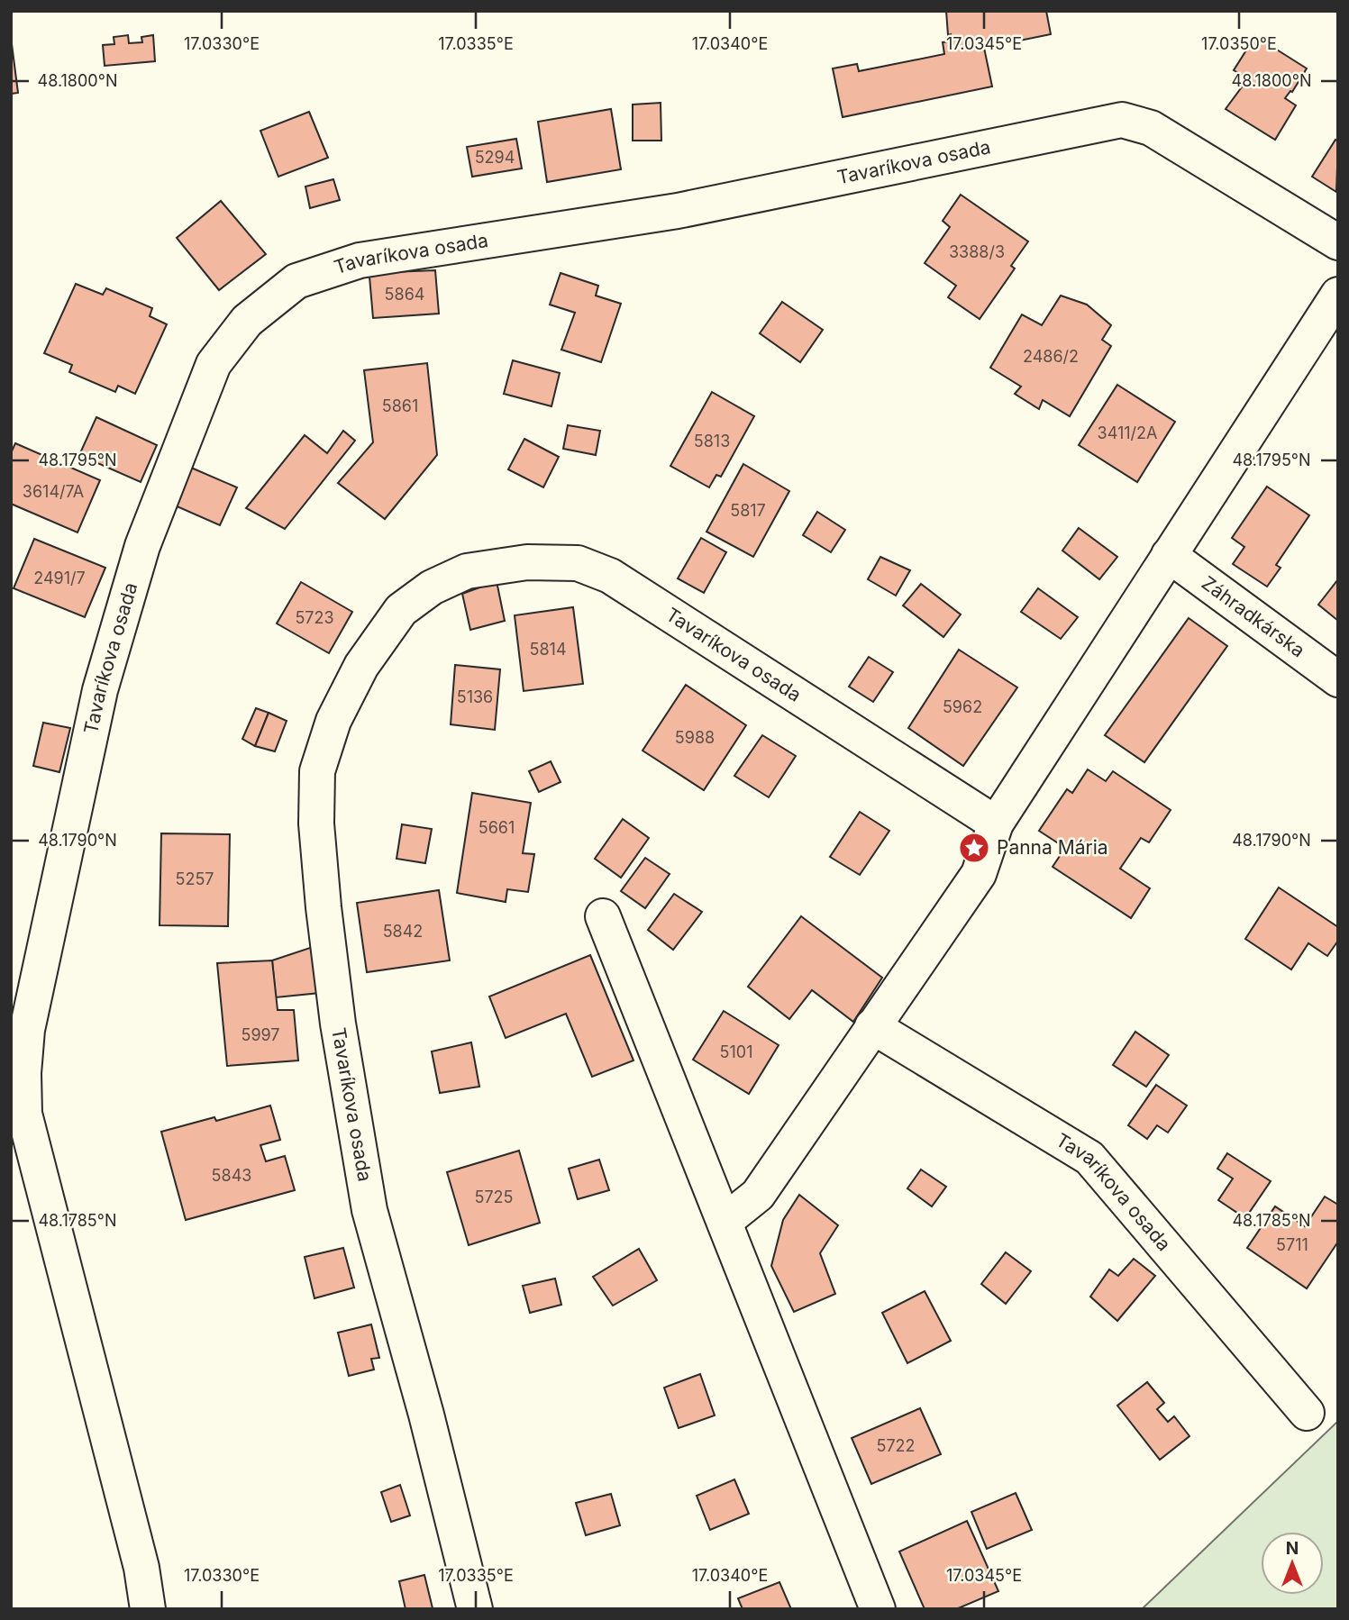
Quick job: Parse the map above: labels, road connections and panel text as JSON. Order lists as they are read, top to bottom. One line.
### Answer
{"streets":{"street":["Tavaríkova osada","Záhradkárska"]},"places":{"place":["Panna Mária"]},"house_numbers":["5294","3388/3","5864","2486/2","5861","3411/2A","5813","3614/7A","5817","2491/7","5723","5814","5136","5962","5988","5661","5257","5842","5997","5101","5843","5725","5711","5722"],"north":"top","coordinates":["17.0330°E","17.0335°E","17.0340°E","17.0345°E","17.0350°E","48.1800°N","48.1795°N","48.1790°N","48.1785°N"]}
